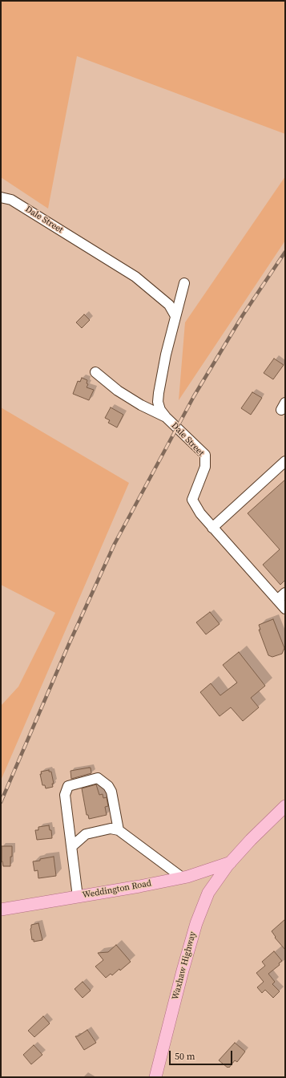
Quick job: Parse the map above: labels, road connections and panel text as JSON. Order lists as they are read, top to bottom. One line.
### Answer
{"streets":{"main road":["Weddington Road","Waxhaw Highway"],"street":["Dale Street"]},"crossings":[["Weddington Road","Waxhaw Highway"]],"scale_bar":"50 m"}
